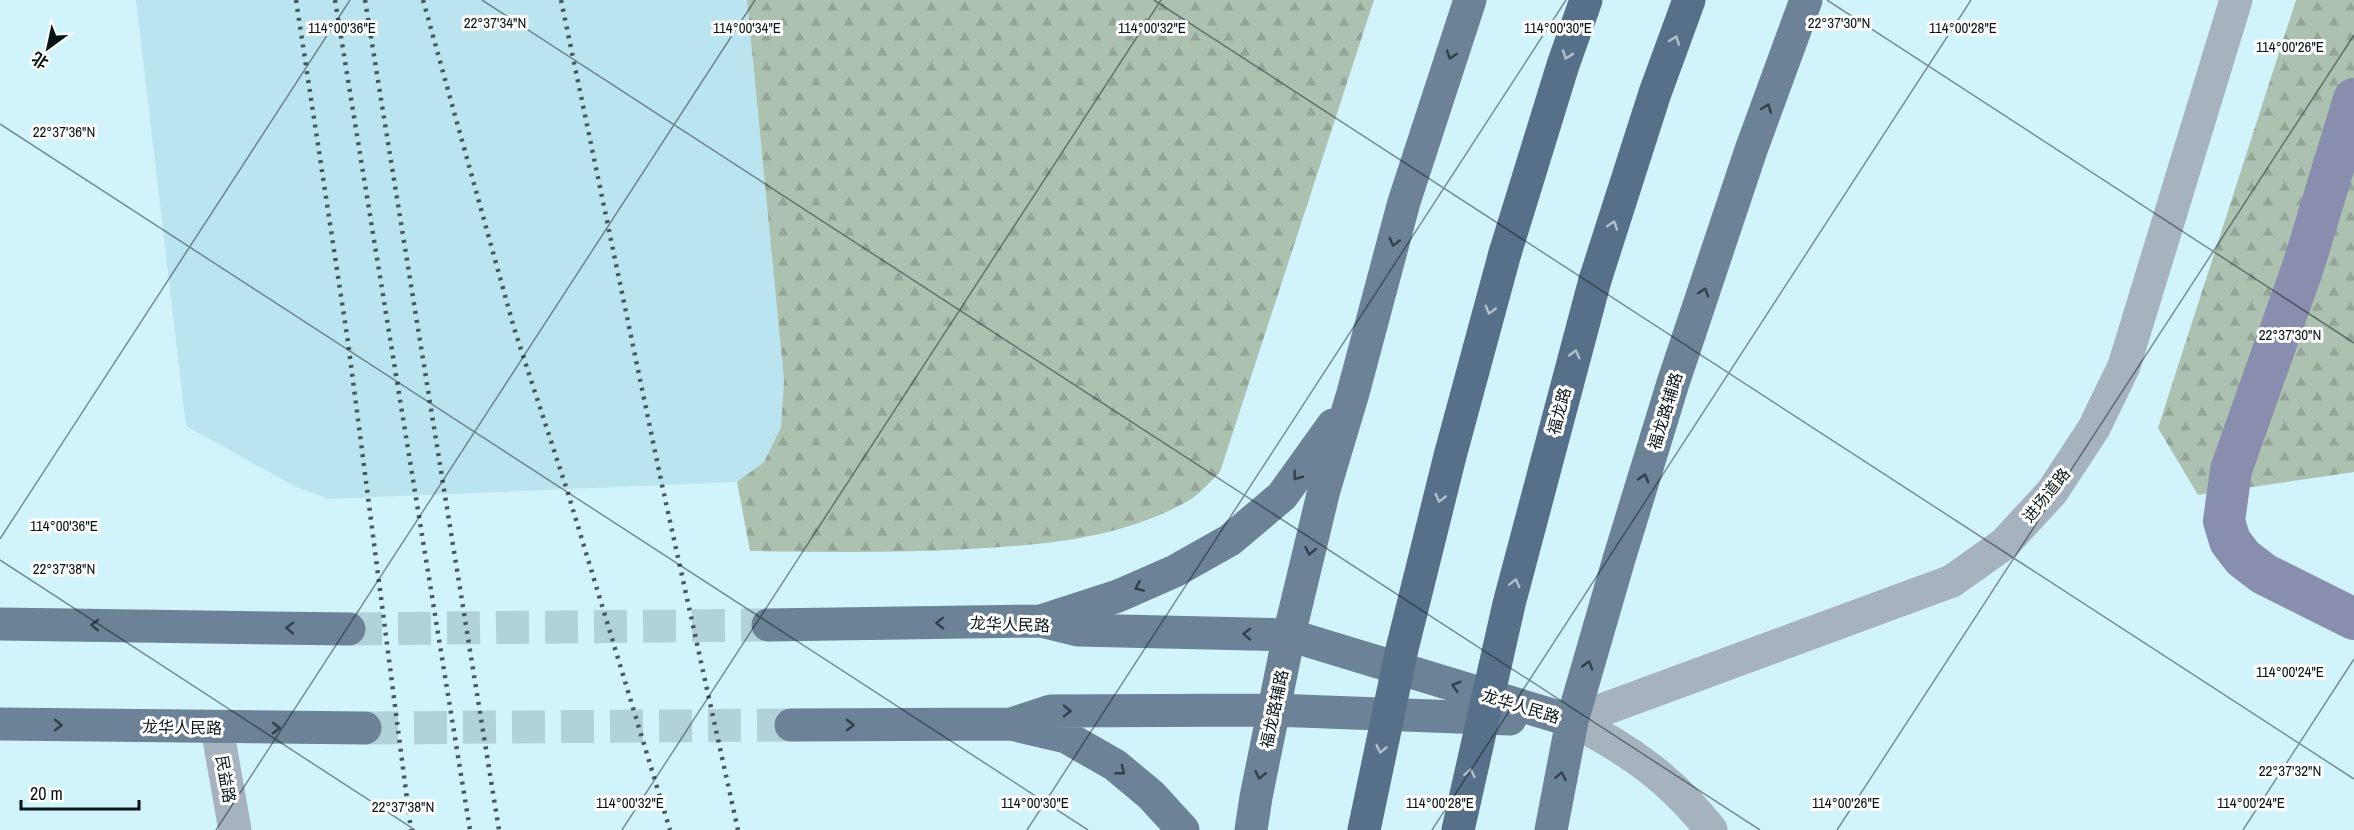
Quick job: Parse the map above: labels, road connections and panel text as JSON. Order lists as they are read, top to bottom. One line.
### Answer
{"streets":{"highway":["福龙路"],"main road":["福龙路辅路","龙华人民路"],"street":["进场道路","民益路"]},"crossings":[["福龙路辅路","进场道路"],["福龙路辅路","龙华人民路"],["进场道路","龙华人民路"],["龙华人民路","民益路"]],"scale_bar":"20 m","north":"bottom left","coordinates":["22°37'34\"N","22°37'30\"N","114°00'36\"E","114°00'34\"E","114°00'32\"E","114°00'30\"E","114°00'28\"E","114°00'26\"E","22°37'36\"N","22°37'38\"N","114°00'24\"E","22°37'32\"N"]}
